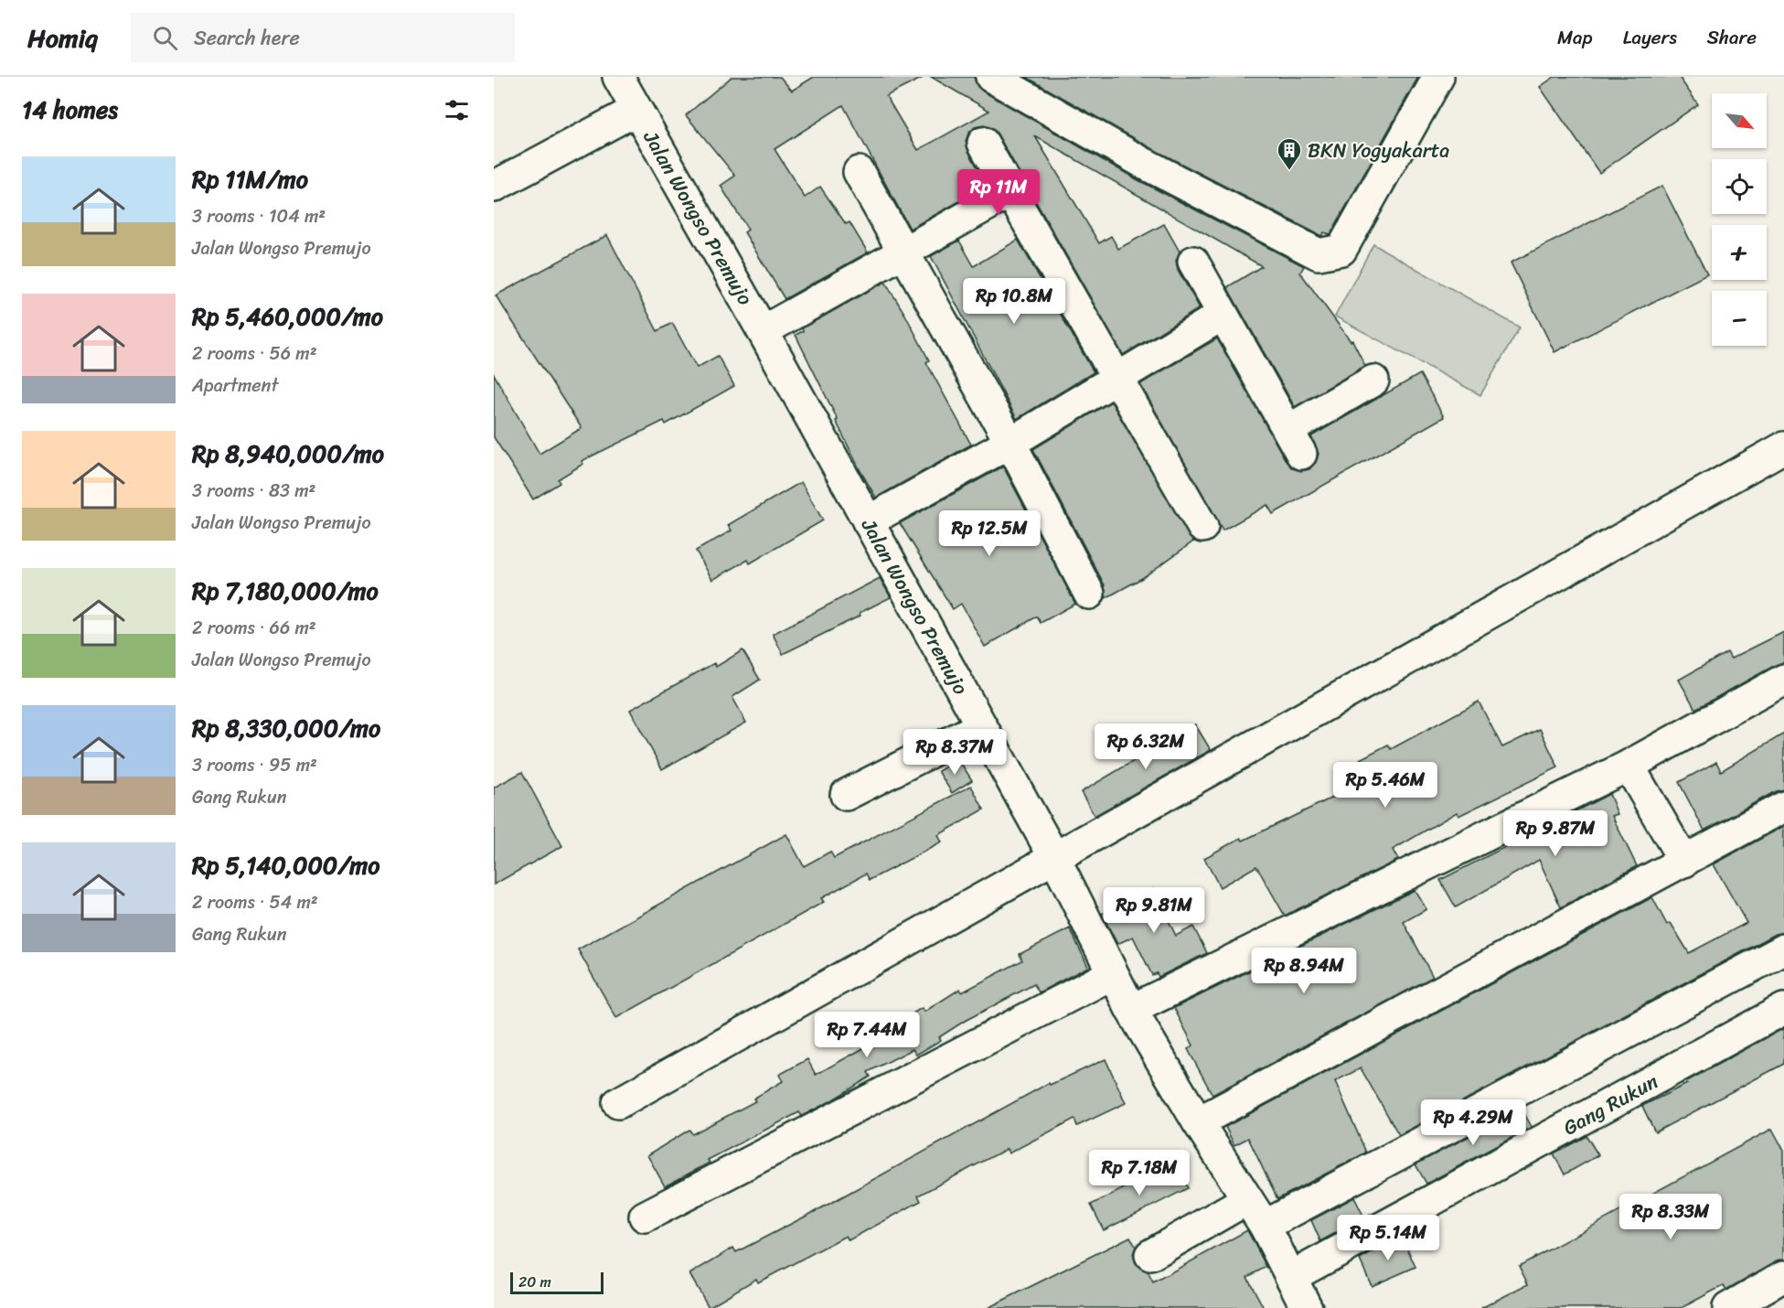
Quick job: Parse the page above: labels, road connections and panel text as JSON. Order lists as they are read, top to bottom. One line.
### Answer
{"streets":{"street":["Jalan Wongso Premujo","Gang Rukun"]},"crossings":[["Jalan Wongso Premujo","Gang Rukun"]],"places":{"building":["BKN Yogyakarta"]},"scale_bar":"20 m","north":"bottom right","page":{"header":"Homiq","search":"Search here","nav":["Map","Layers","Share"],"heading":"14 homes","map_buttons":["+","−"],"list":[{"name":"Rp 11M/mo","note":"3 rooms · 104 m² · Jalan Wongso Premujo"},{"name":"Rp 5,460,000/mo","note":"2 rooms · 56 m² · Apartment"},{"name":"Rp 8,940,000/mo","note":"3 rooms · 83 m² · Jalan Wongso Premujo"},{"name":"Rp 7,180,000/mo","note":"2 rooms · 66 m² · Jalan Wongso Premujo"},{"name":"Rp 8,330,000/mo","note":"3 rooms · 95 m² · Gang Rukun"},{"name":"Rp 5,140,000/mo","note":"2 rooms · 54 m² · Gang Rukun"}],"price":["Rp 11M","Rp 10.8M","Rp 12.5M","Rp 6.32M","Rp 8.37M","Rp 5.46M","Rp 9.87M","Rp 9.81M","Rp 8.94M","Rp 7.44M","Rp 4.29M","Rp 7.18M","Rp 8.33M","Rp 5.14M"],"scale":"20 m"}}
